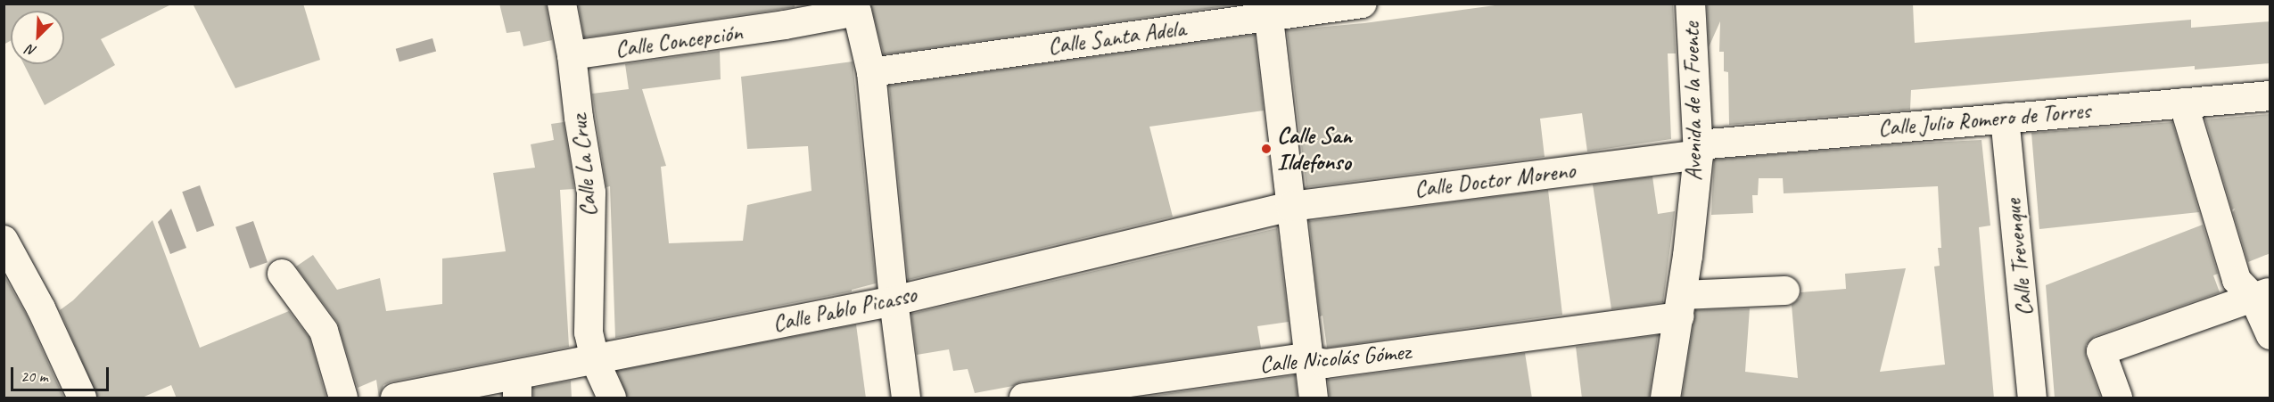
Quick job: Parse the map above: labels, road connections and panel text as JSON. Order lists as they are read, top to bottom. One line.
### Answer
{"streets":{"street":["Calle Santa Adela","Calle Concepción","Avenida de la Fuente","Calle Julio Romero de Torres","Calle La Cruz","Calle Doctor Moreno","Calle Trevenque","Calle Pablo Picasso","Calle Nicolás Gómez"]},"crossings":[["Calle Santa Adela","Calle Concepción"],["Calle Concepción","Calle La Cruz"],["Calle Concepción","Calle Pablo Picasso"],["Avenida de la Fuente","Calle Julio Romero de Torres"],["Avenida de la Fuente","Calle Doctor Moreno"],["Avenida de la Fuente","Calle Nicolás Gómez"],["Calle Julio Romero de Torres","Calle Doctor Moreno"],["Calle Julio Romero de Torres","Calle Trevenque"],["Calle La Cruz","Calle Pablo Picasso"],["Calle Doctor Moreno","Calle Pablo Picasso"]],"places":["Calle San Ildefonso"],"scale_bar":"20 m","north":"bottom left"}
